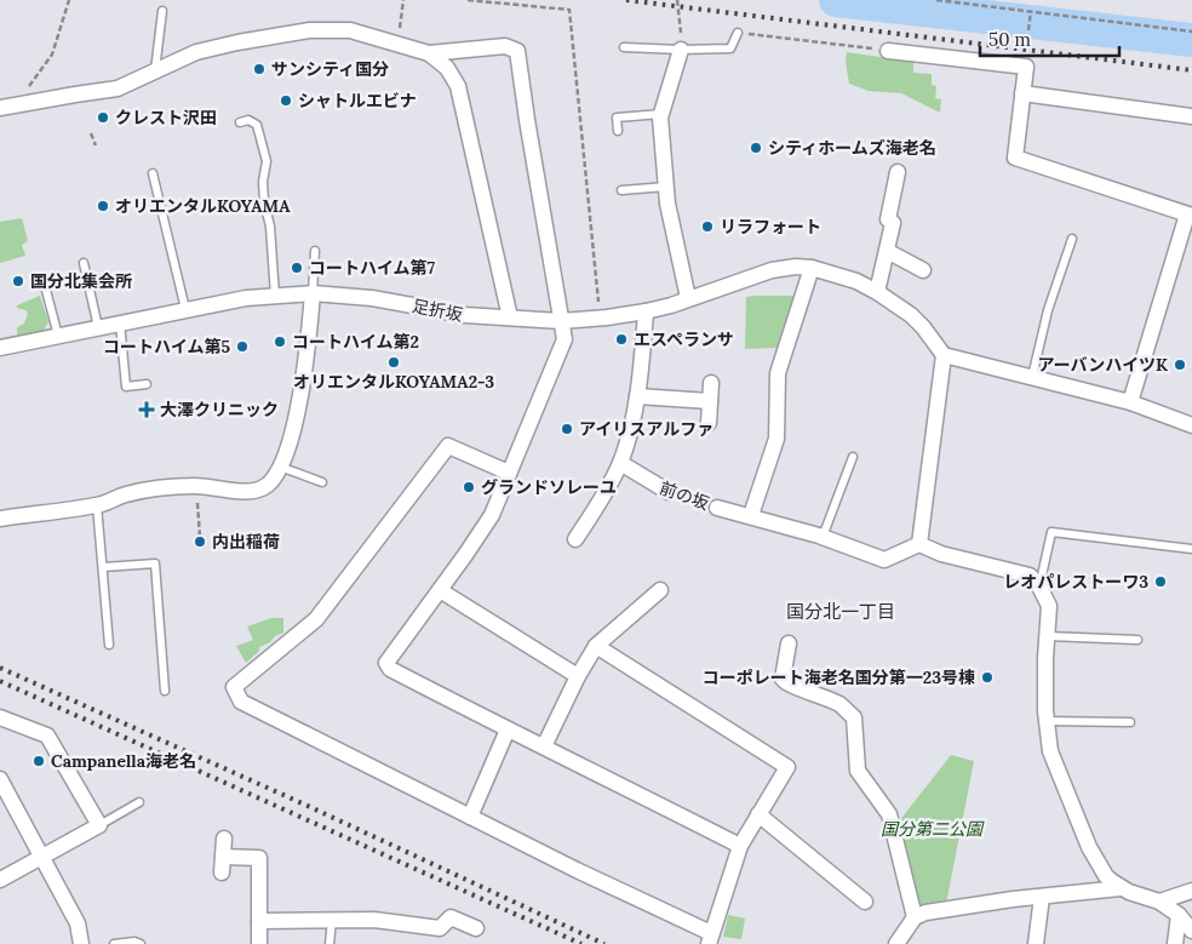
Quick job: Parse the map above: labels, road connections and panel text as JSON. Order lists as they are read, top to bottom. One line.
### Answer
{"streets":{"street":["足折坂","前の坂"]},"districts":["国分北一丁目"],"parks":["国分第二公園"],"places":{"other":["サンシティ国分","シャトルエビナ","クレスト沢田","シティホームズ海老名","オリエンタルKOYAMA","リラフォート","コートハイム第7","国分北集会所","エスペランサ","コートハイム第2","コートハイム第5","オリエンタルKOYAMA2-3","アーバンハイツK","アイリスアルファ","グランドソレーユ","内出稲荷","レオパレストーワ3","コーポレート海老名国分第一23号棟","Campanella海老名"],"health":["大澤クリニック"]},"scale_bar":"50 m"}
